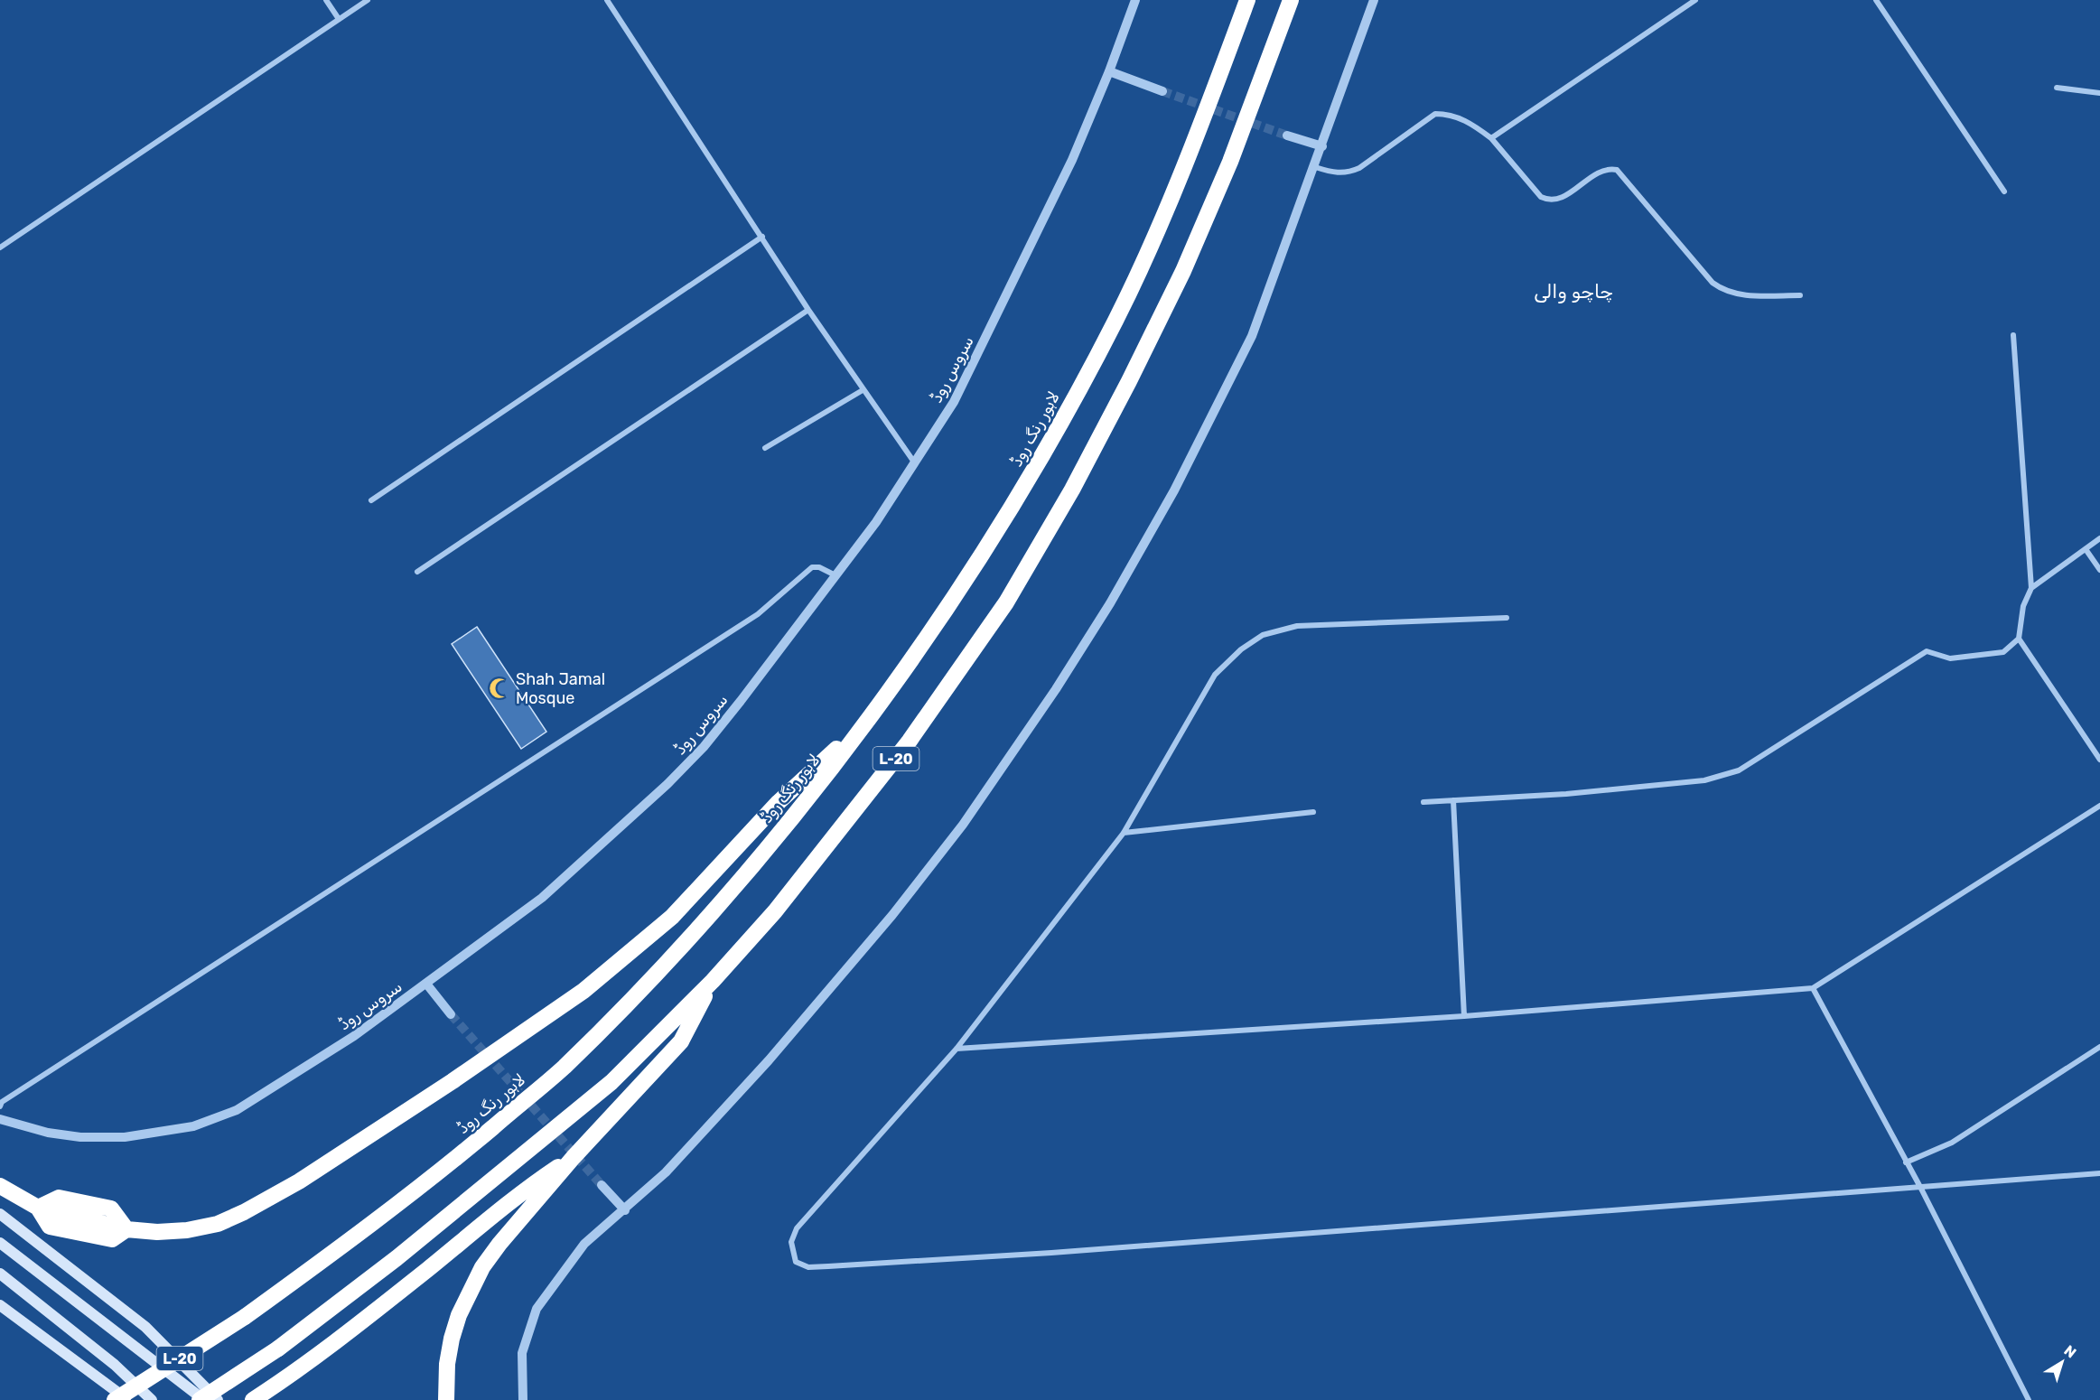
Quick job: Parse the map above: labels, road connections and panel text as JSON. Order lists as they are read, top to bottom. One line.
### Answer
{"streets":{"highway":["لاہور رنگ روڈ","L-20"],"street":["سروس روڈ"]},"districts":["چاچو والی"],"places":{"mosque":["Shah Jamal Mosque"]},"north":"top right"}
